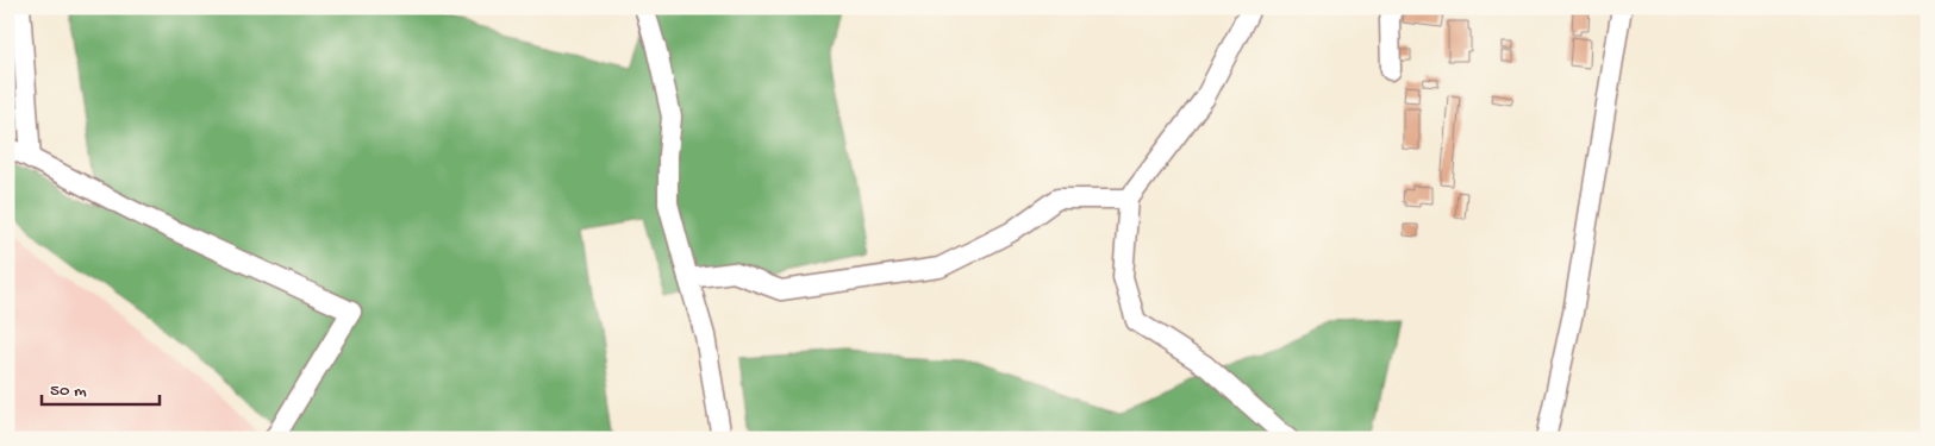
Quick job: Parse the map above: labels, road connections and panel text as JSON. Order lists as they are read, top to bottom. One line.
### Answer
{"scale_bar":"50 m"}
